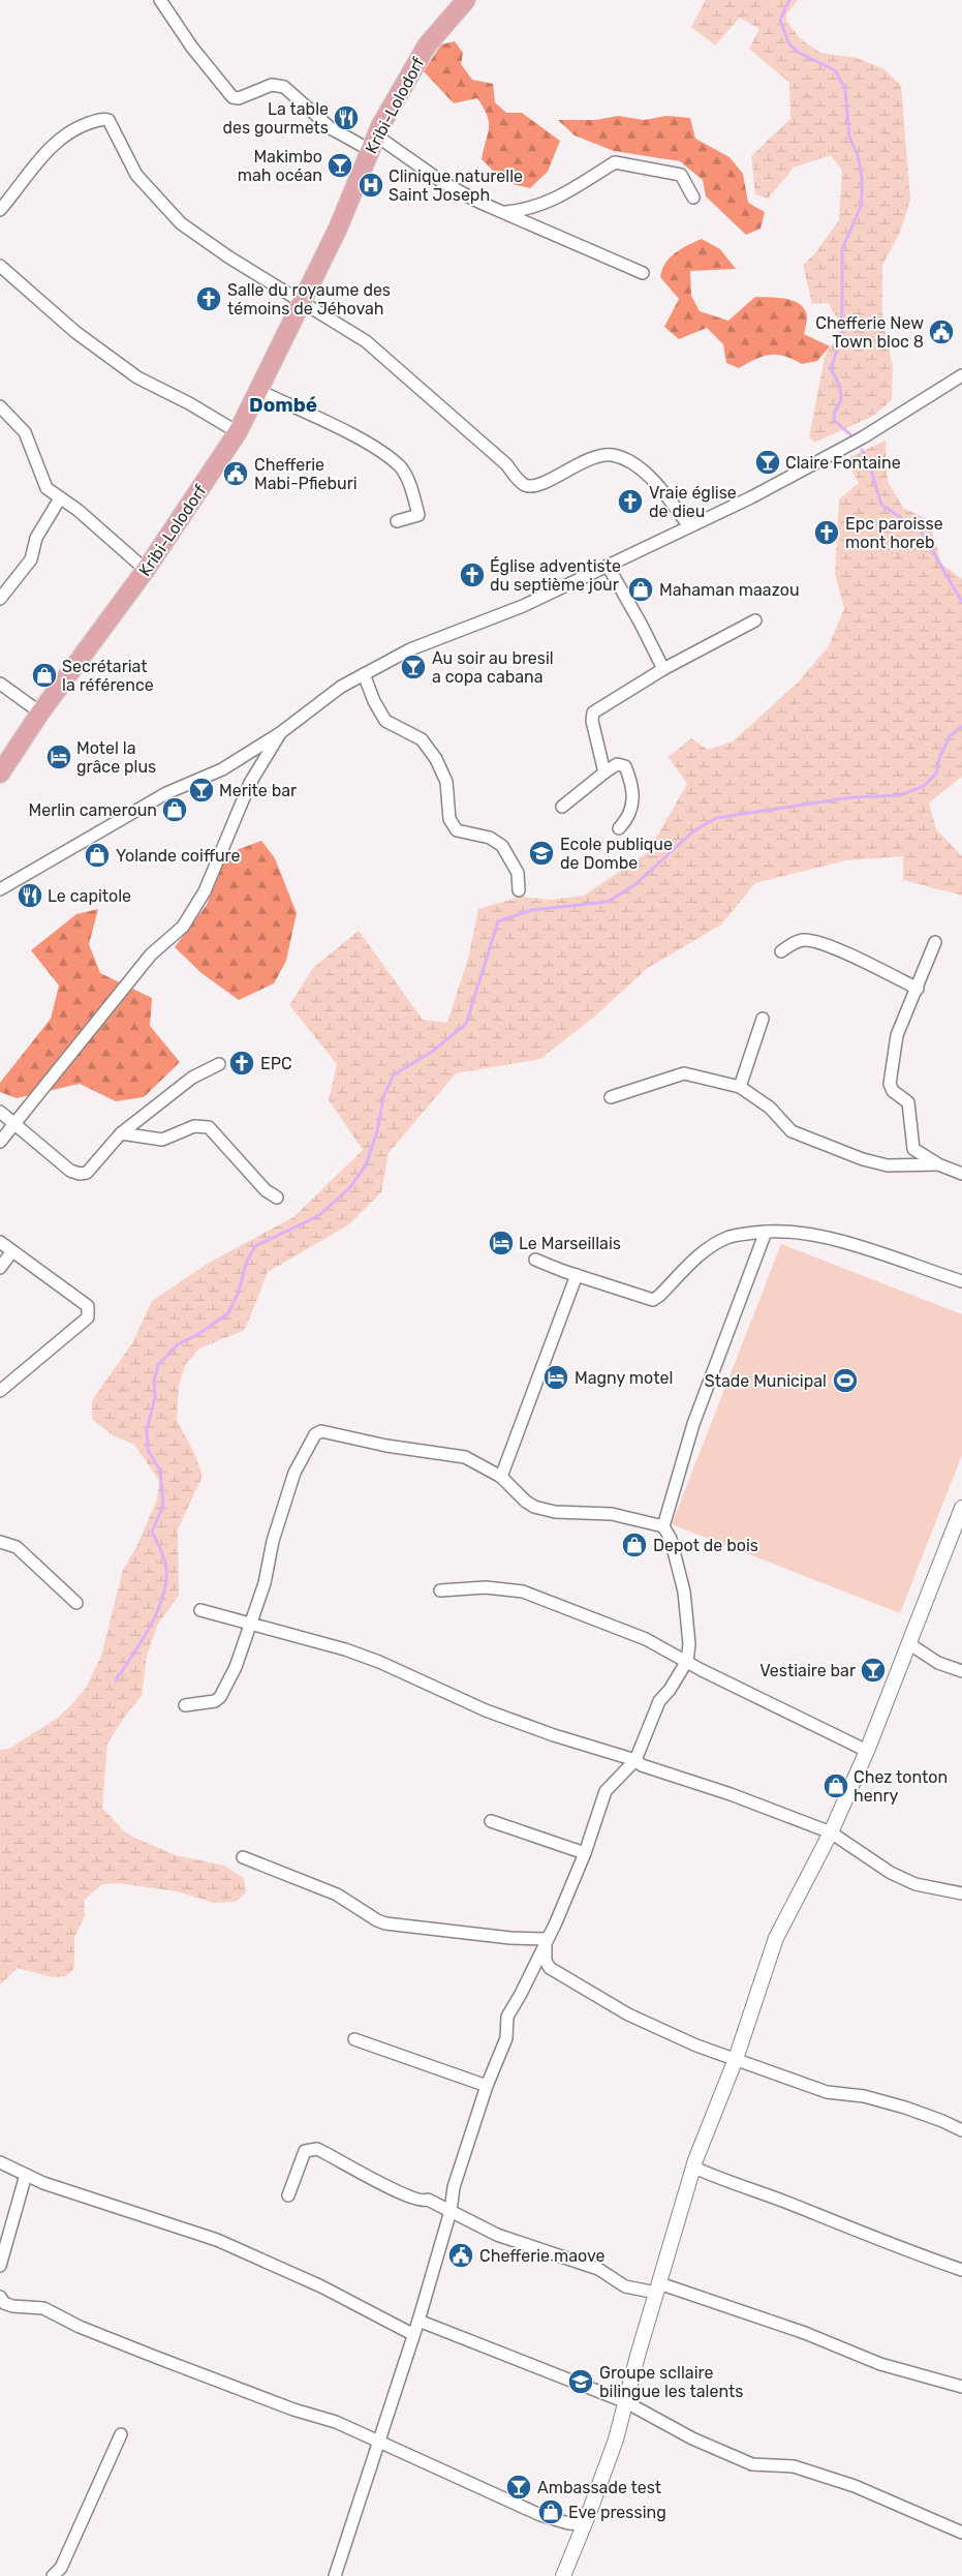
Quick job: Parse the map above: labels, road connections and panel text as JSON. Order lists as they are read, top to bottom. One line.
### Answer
{"streets":{"main road":["Kribi-Lolodorf"]},"districts":["Dombé"],"places":{"restaurant":["La table des gourmets","Le capitole"],"bar":["Makimbo mah océan","Claire Fontaine","Au soir au bresil a copa cabana","Merite bar","Vestiaire bar","Ambassade test"],"hospital":["Clinique naturelle Saint Joseph"],"church":["Salle du royaume des témoins de Jéhovah","Vraie église de dieu","Epc paroisse mont horeb","Église adventiste du septième jour","EPC"],"public building":["Chefferie New Town bloc 8","Chefferie Mabi-Pfieburi","Chefferie maove"],"shop":["Mahaman maazou","Secrétariat la référence","Merlin cameroun","Yolande coiffure","Depot de bois","Chez tonton henry","Eve pressing"],"hotel":["Motel la grâce plus","Le Marseillais","Magny motel"],"school or university":["Ecole publique de Dombe","Groupe scllaire bilingue les talents"],"sports":["Stade Municipal"]}}
